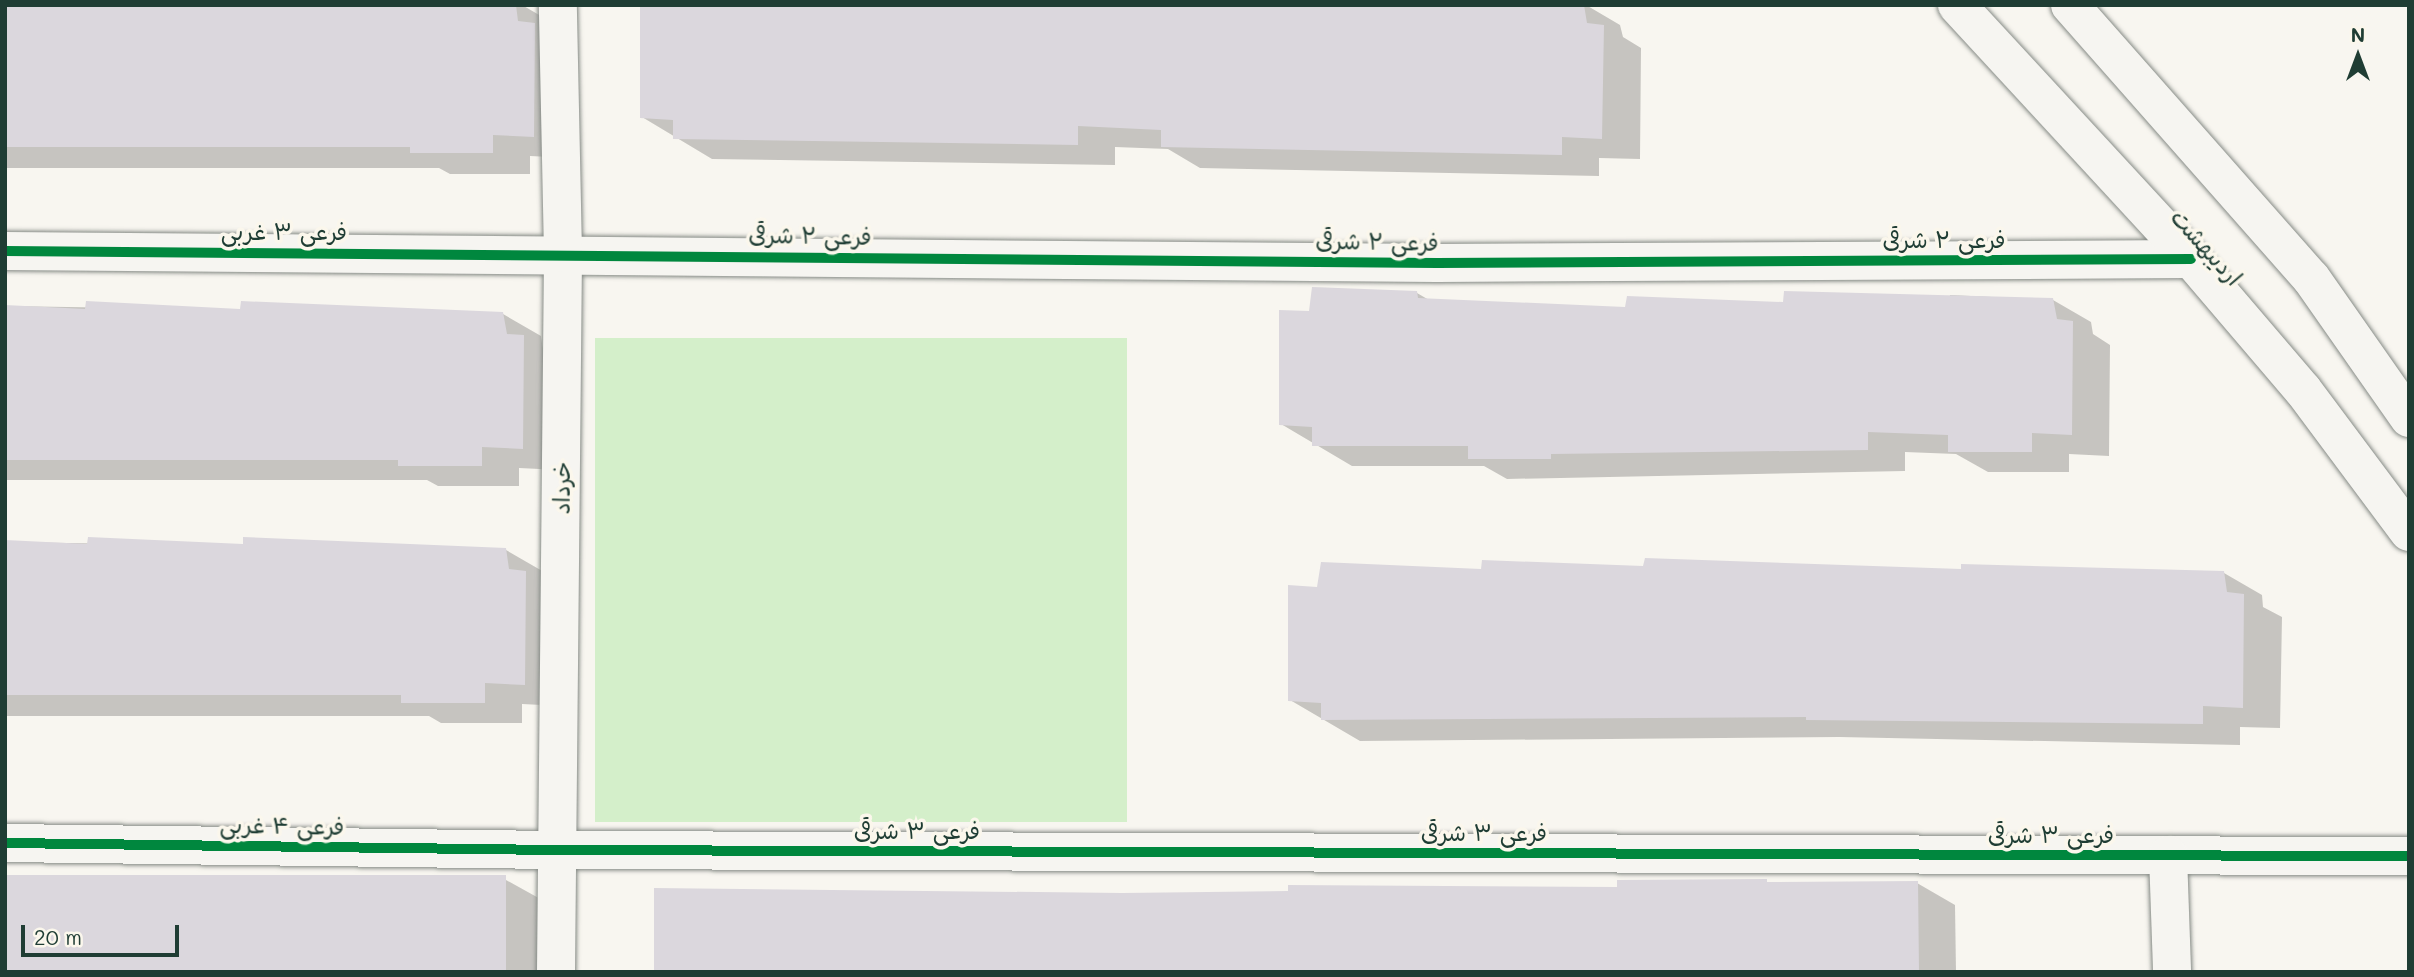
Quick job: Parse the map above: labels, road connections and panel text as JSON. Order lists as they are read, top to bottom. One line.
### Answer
{"streets":{"street":["فرعی ۳ غربی","فرعی ۲ شرقی","اردیبهشت","خرداد","فرعی ۴ غربی","فرعی ۳ شرقی"]},"crossings":[["فرعی ۳ غربی","فرعی ۲ شرقی"],["فرعی ۳ غربی","خرداد"],["فرعی ۲ شرقی","اردیبهشت"],["فرعی ۲ شرقی","خرداد"],["خرداد","فرعی ۴ غربی"],["خرداد","فرعی ۳ شرقی"],["فرعی ۴ غربی","فرعی ۳ شرقی"]],"scale_bar":"20 m","north":"top"}
